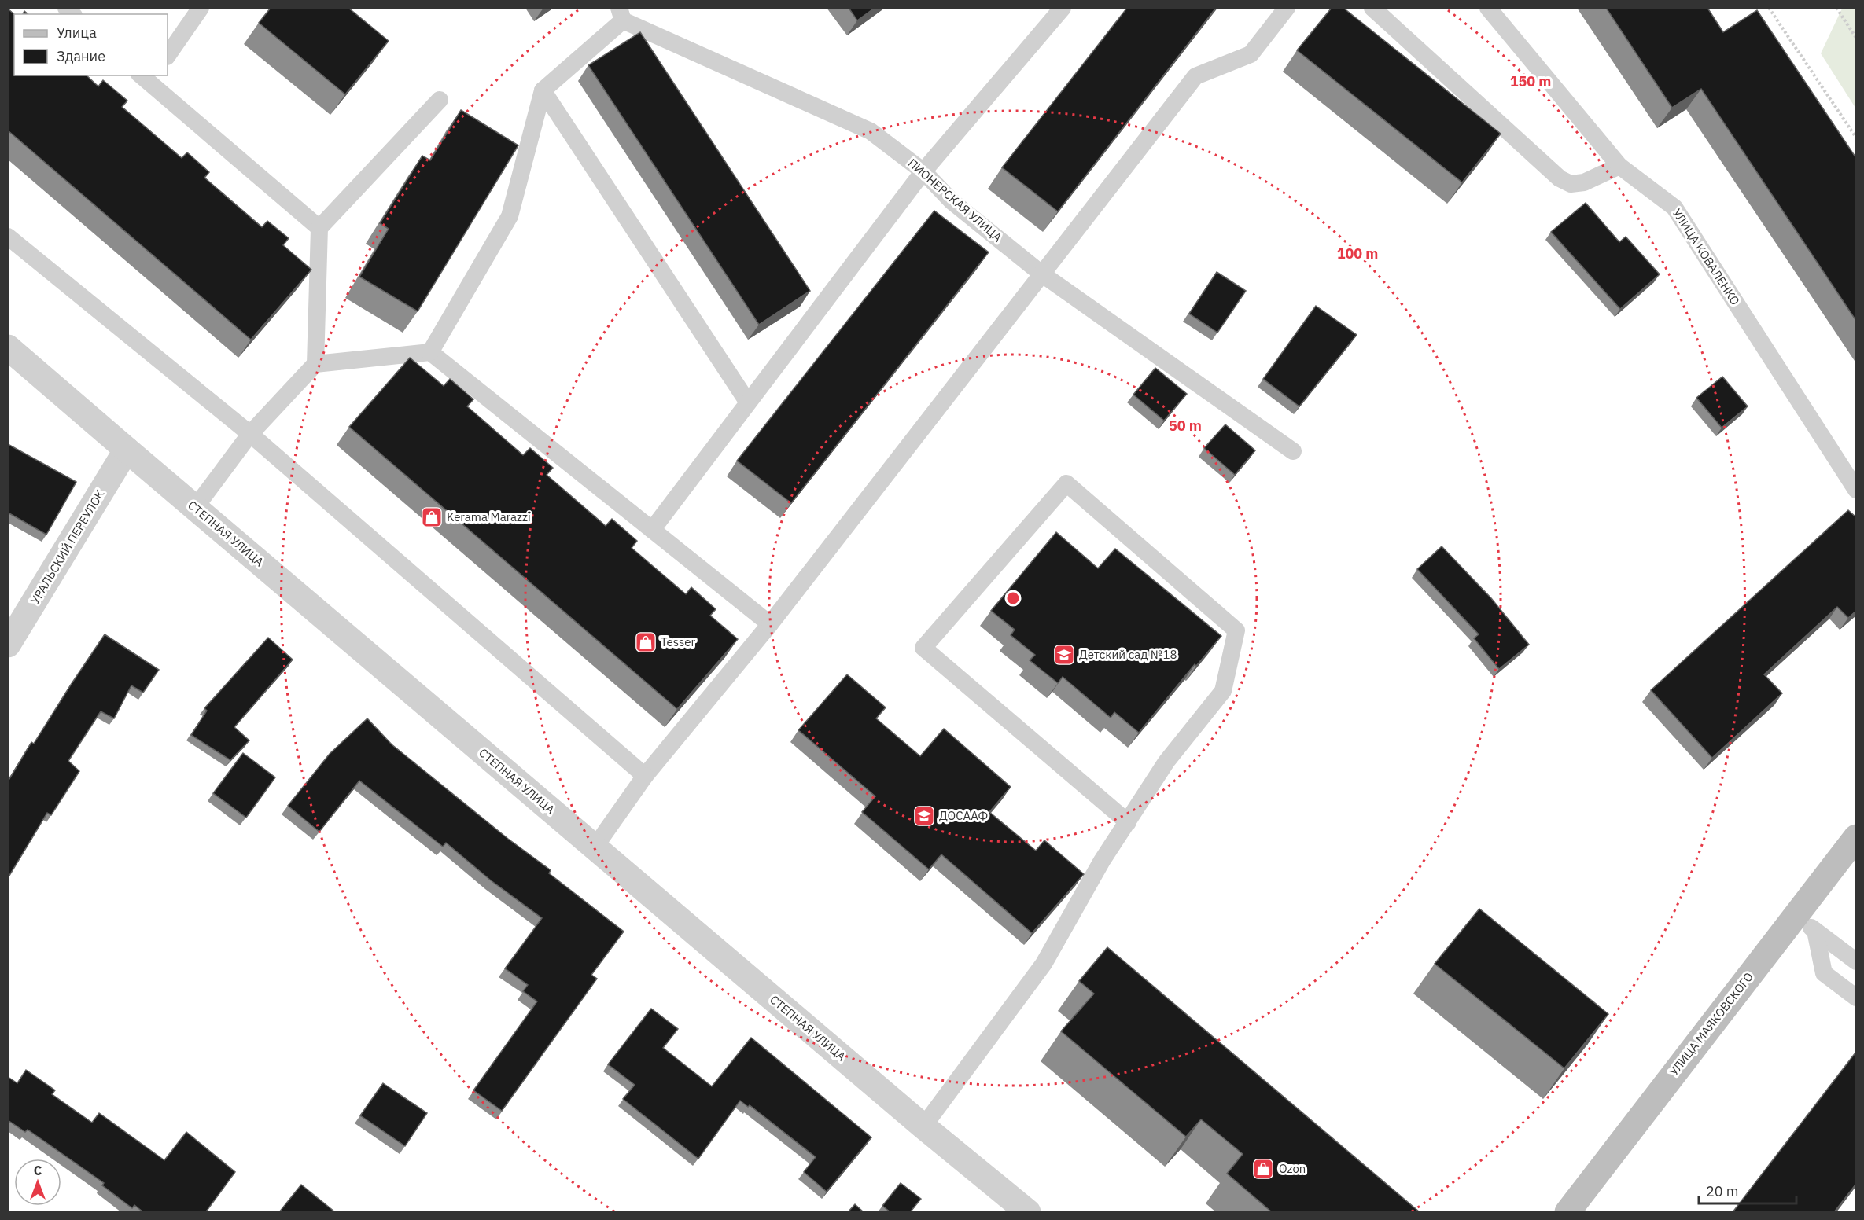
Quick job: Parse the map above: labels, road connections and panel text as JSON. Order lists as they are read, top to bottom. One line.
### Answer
{"streets":{"main road":["УЛИЦА МАЯКОВСКОГО"],"street":["СТЕПНАЯ УЛИЦА","УРАЛЬСКИЙ ПЕРЕУЛОК"],"lane":["ПИОНЕРСКАЯ УЛИЦА","УЛИЦА КОВАЛЕНКО"]},"crossings":[["СТЕПНАЯ УЛИЦА","УРАЛЬСКИЙ ПЕРЕУЛОК"]],"places":{"shop":["Kerama Marazzi","Tesser","Ozon"],"school or university":["Детский сад №18","ДОСААФ"]},"legend":["Улица","Здание"],"scale_bar":"20 m","north":"top","rings":["150 m","100 m","50 m"]}
